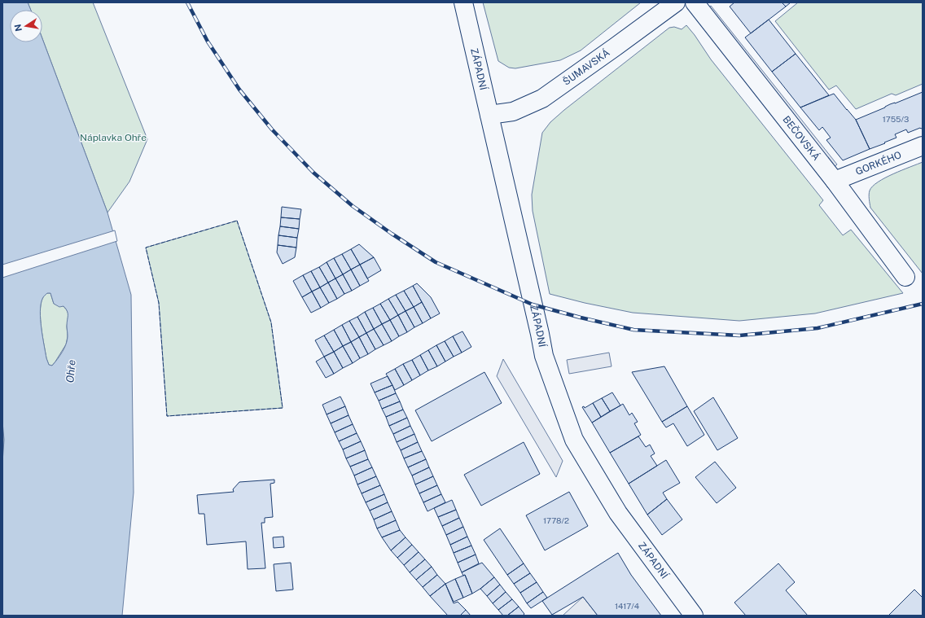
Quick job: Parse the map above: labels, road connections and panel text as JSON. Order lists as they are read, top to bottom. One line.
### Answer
{"streets":{"street":["ŠUMAVSKÁ","ZÁPADNÍ","BEČOVSKÁ","GORKÉHO"]},"crossings":[["ŠUMAVSKÁ","ZÁPADNÍ"],["BEČOVSKÁ","GORKÉHO"]],"water":["Ohře"],"parks":["Náplavka Ohře"],"house_numbers":["1755/3","1778/2","1417/4"],"north":"left"}
